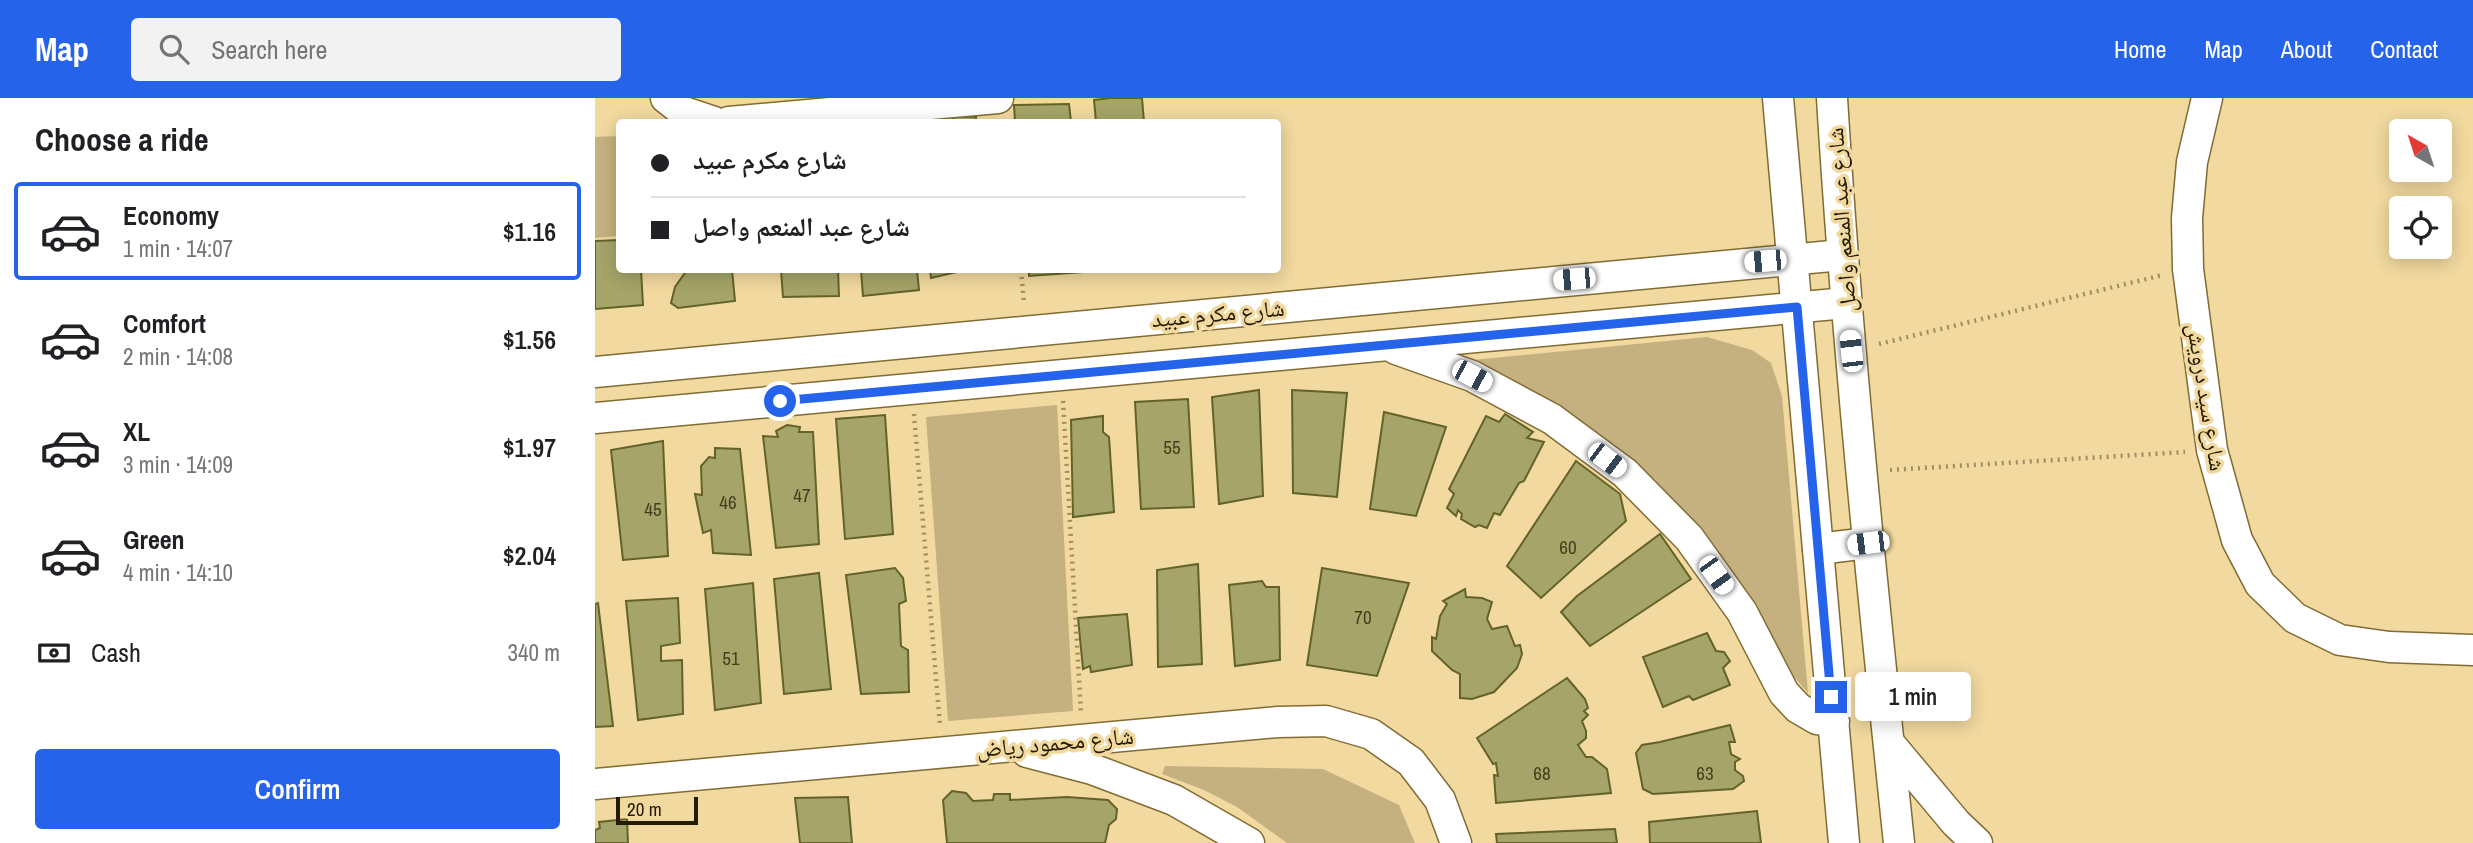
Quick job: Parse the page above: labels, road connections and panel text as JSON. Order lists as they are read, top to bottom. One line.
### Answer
{"streets":{"street":["شارع عبد المنعم واصل","شارع مكرم عبيد","شارع سيد درويش","شارع محمود رياض"]},"crossings":[["شارع عبد المنعم واصل","شارع مكرم عبيد"]],"house_numbers":["55","47","46","45","60","70","51","68","63"],"scale_bar":"20 m","north":"top left","page":{"header":"Map","search":"Search here","nav":["Home","Map","About","Contact"],"heading":"Choose a ride","banner":["شارع مكرم عبيد","شارع عبد المنعم واصل"],"list":[{"name":"Economy","note":"1 min · 14:07","value":"$1.16"},{"name":"Comfort","note":"2 min · 14:08","value":"$1.56"},{"name":"XL","note":"3 min · 14:09","value":"$1.97"},{"name":"Green","note":"4 min · 14:10","value":"$2.04"}],"pay":["Cash","340 m"],"bubble":"1 min","buttons":"Confirm","scale":"20 m"}}
